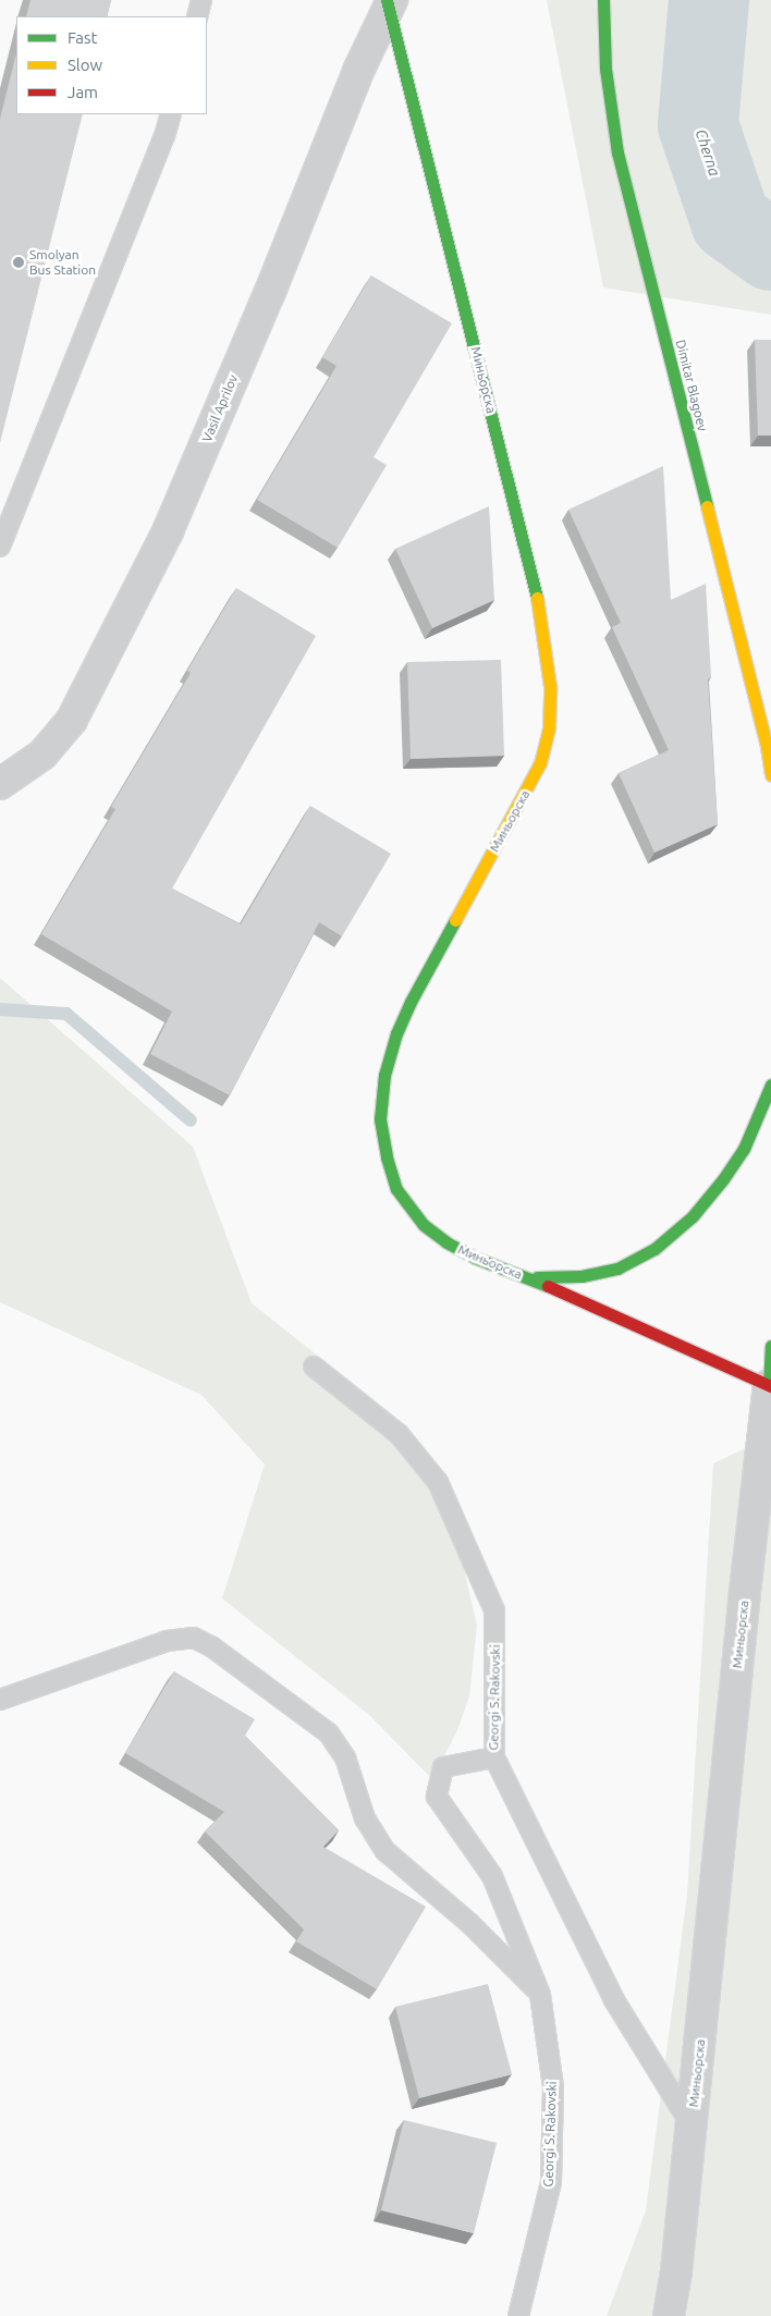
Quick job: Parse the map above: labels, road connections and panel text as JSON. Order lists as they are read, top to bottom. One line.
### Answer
{"streets":{"street":["Миньорска","Dimitar Blagoev","Vasil Aprilov"],"lane":["Georgi S. Rakovski"]},"crossings":[["Миньорска","Vasil Aprilov"]],"water":["Cherna"],"places":["Smolyan Bus Station"],"legend":["Fast","Slow","Jam"]}
